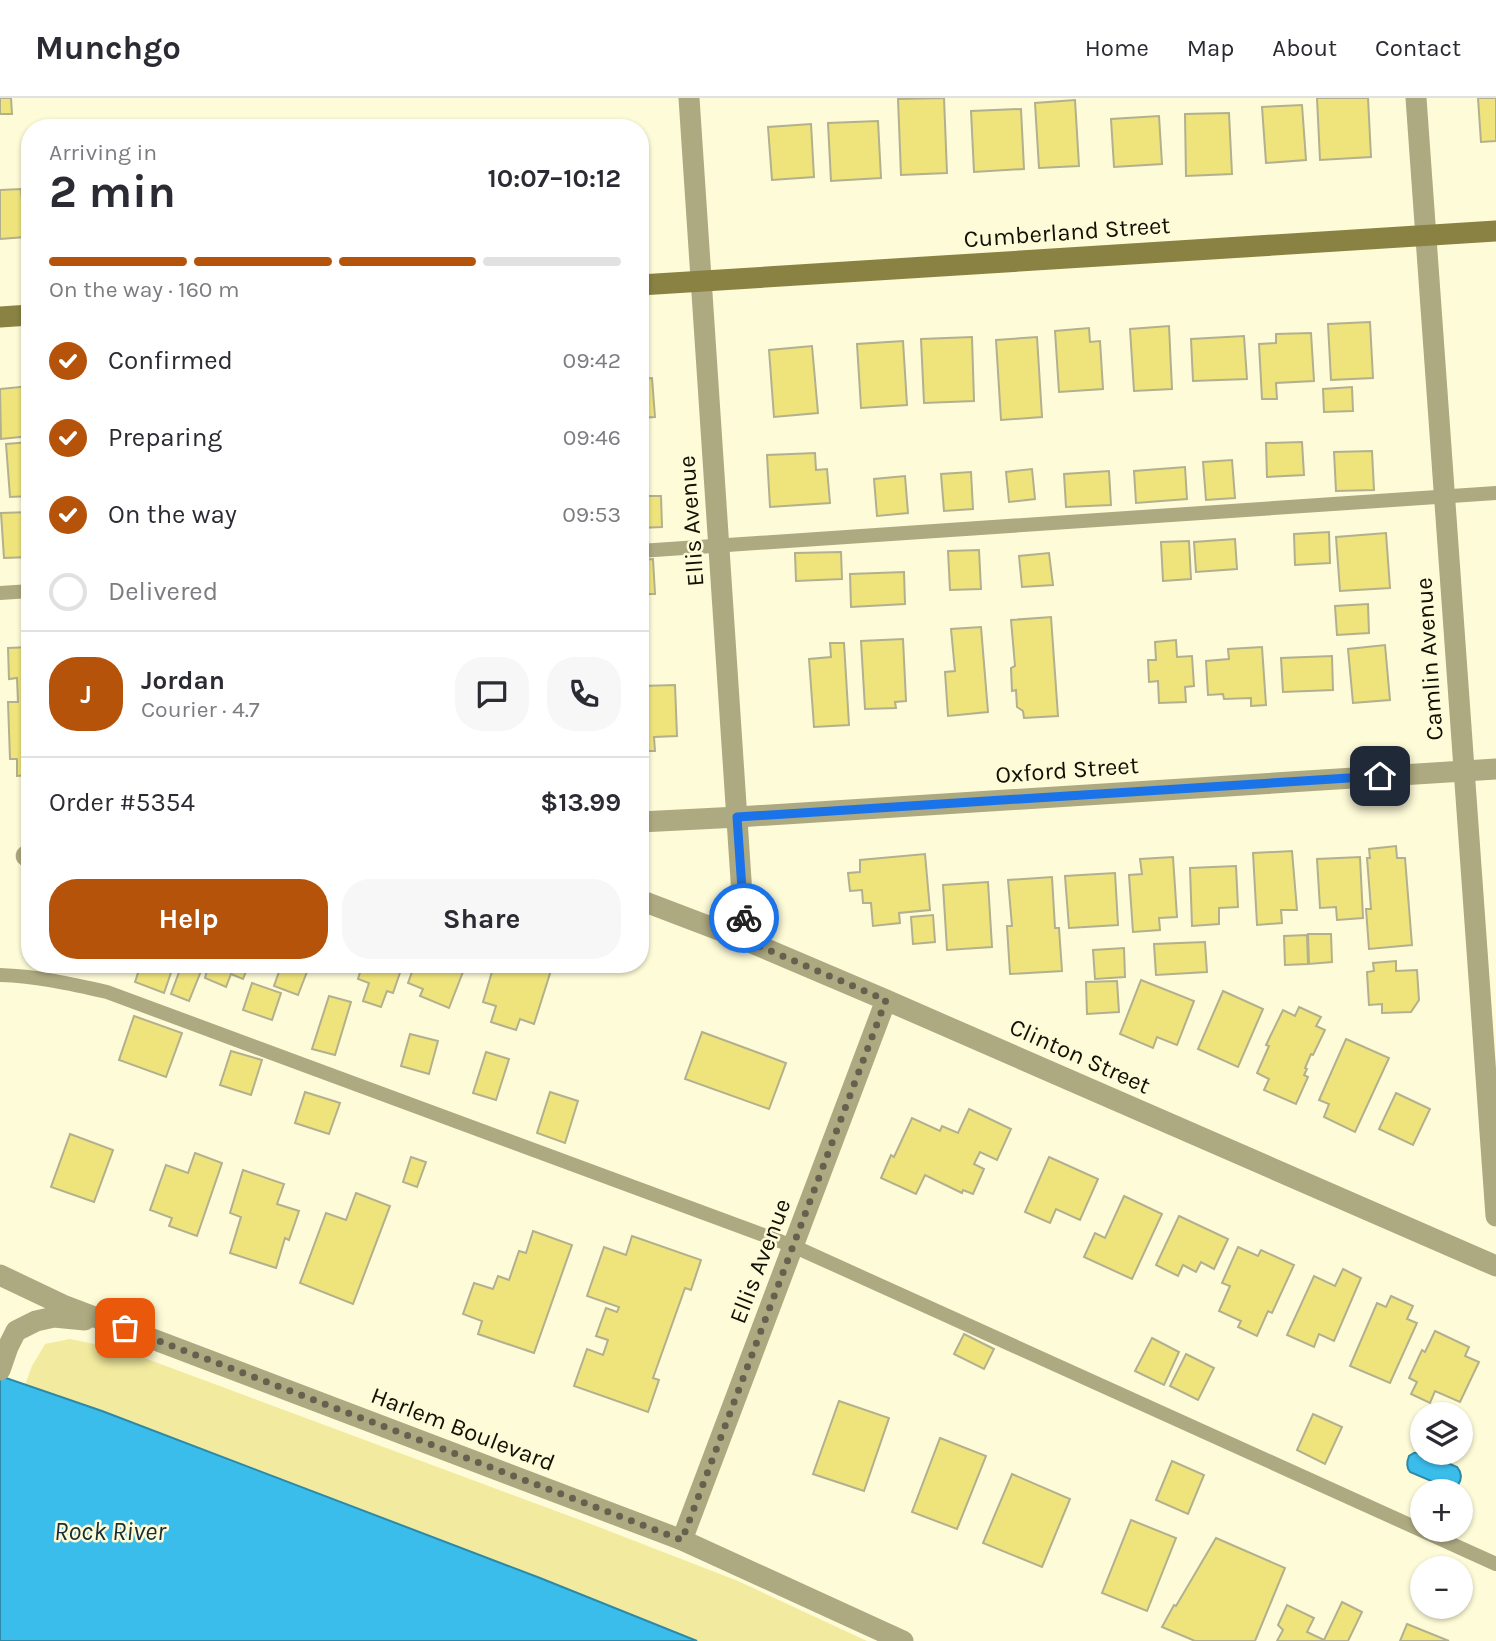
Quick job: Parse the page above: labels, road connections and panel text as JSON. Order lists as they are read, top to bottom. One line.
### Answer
{"streets":{"street":["Cumberland Street","Ellis Avenue","Camlin Avenue","Oxford Street","Clinton Street","Harlem Boulevard"]},"crossings":[["Cumberland Street","Ellis Avenue"],["Cumberland Street","Camlin Avenue"],["Ellis Avenue","Oxford Street"],["Ellis Avenue","Clinton Street"],["Ellis Avenue","Harlem Boulevard"],["Camlin Avenue","Oxford Street"]],"water":["Rock River"],"page":{"header":"Munchgo","nav":["Home","Map","About","Contact"],"heading":["2 min","Arriving in","10:07–10:12"],"panel":["Jordan","Courier · 4.7","Order #5354","$13.99"],"bar":"On the way · 160 m","list":[["Confirmed","09:42"],["Preparing","09:46"],["On the way","09:53"],"Delivered"],"round":"J","buttons":["Help","Share"],"map_buttons":["+","−"]}}
